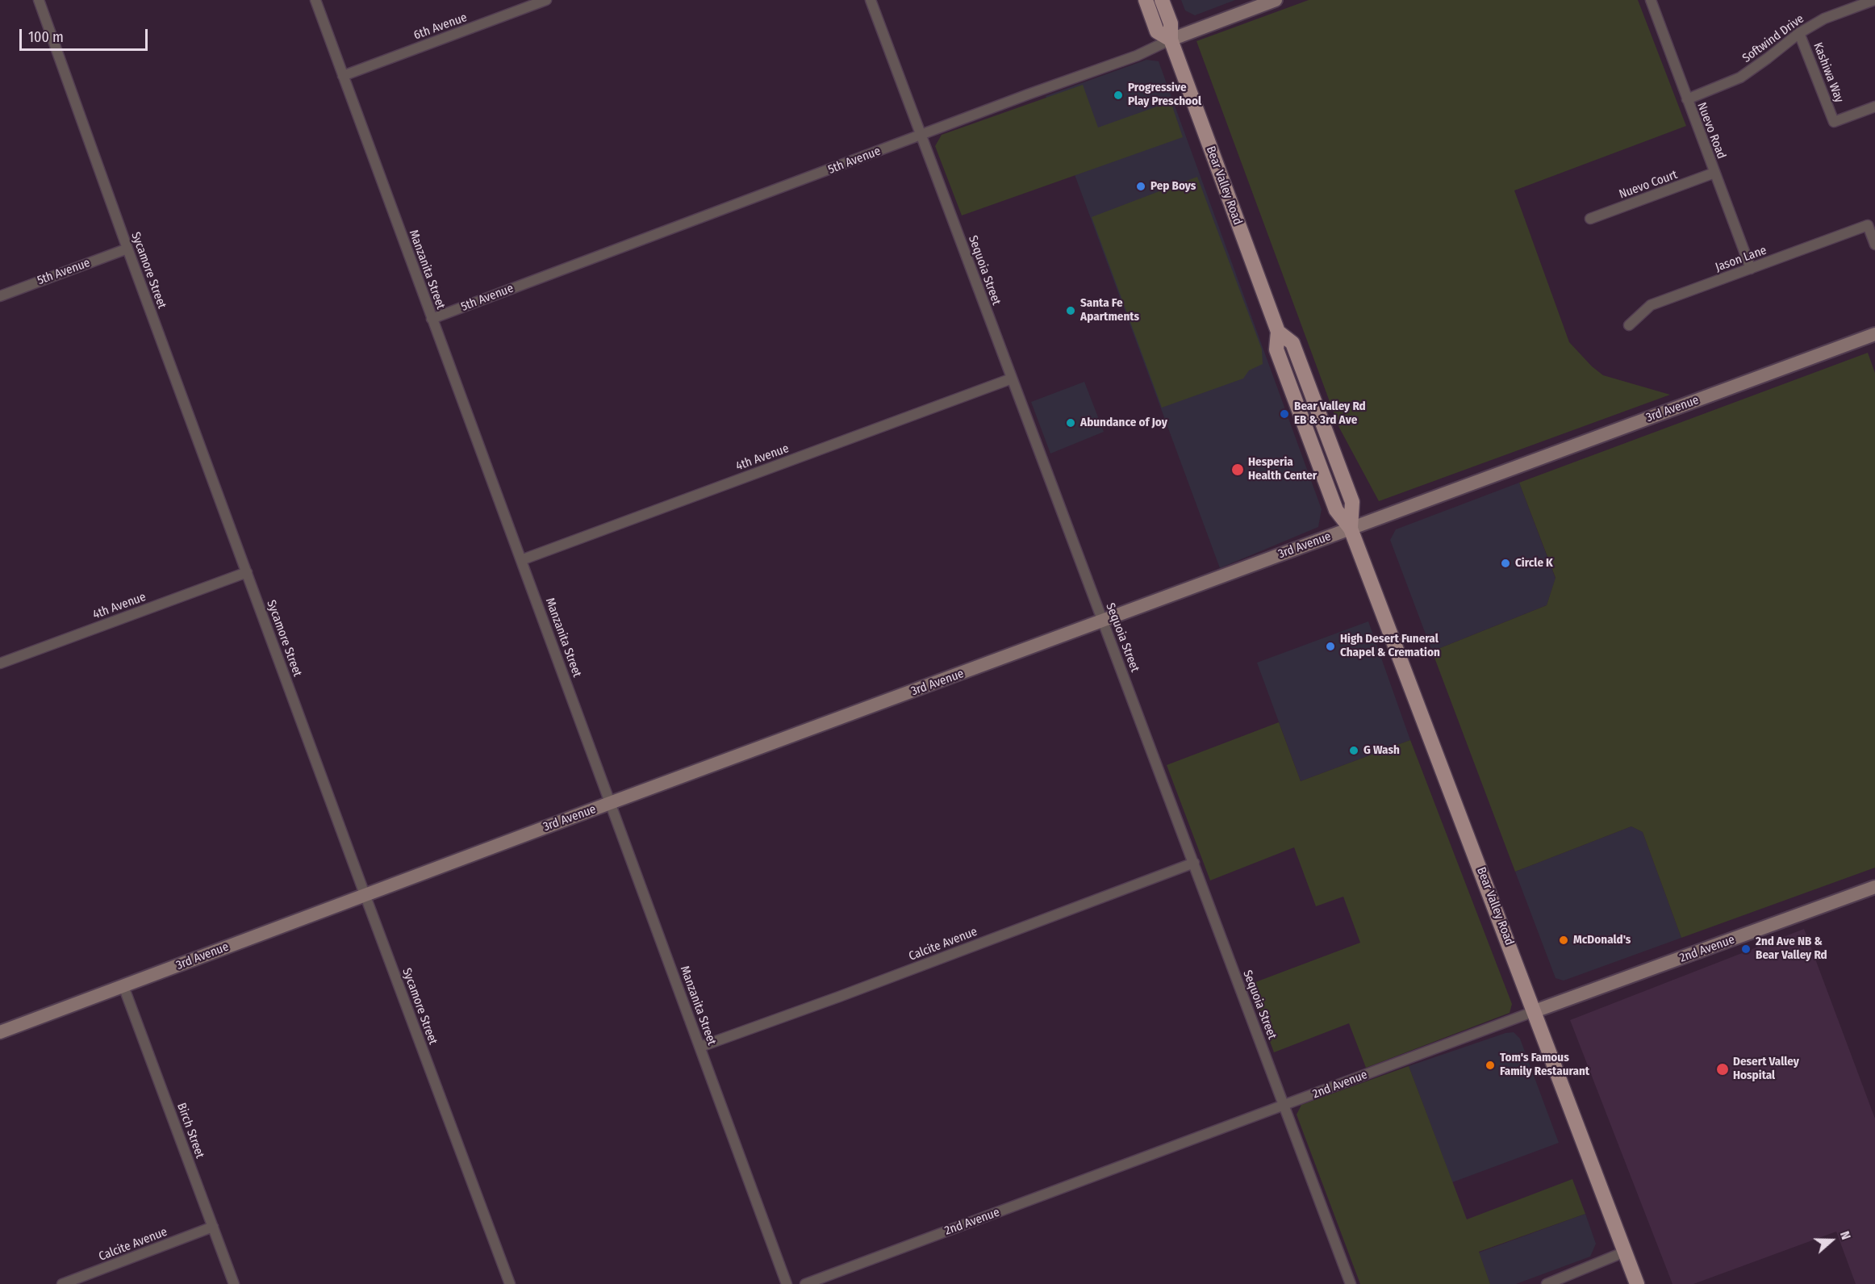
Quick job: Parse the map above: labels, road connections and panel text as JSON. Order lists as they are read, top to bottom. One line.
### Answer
{"streets":{"main road":["Bear Valley Road"],"street":["6th Avenue","Softwind Drive","Kashiwa Way","Nuevo Road","5th Avenue","Nuevo Court","Jason Lane","Manzanita Street","Sycamore Street","Sequoia Street","3rd Avenue","4th Avenue","Calcite Avenue","2nd Avenue","Birch Street"]},"crossings":[["6th Avenue","Manzanita Street"],["Softwind Drive","Kashiwa Way"],["Softwind Drive","Nuevo Road"],["Nuevo Road","Nuevo Court"],["Nuevo Road","Jason Lane"],["5th Avenue","Bear Valley Road"],["5th Avenue","Manzanita Street"],["5th Avenue","Sycamore Street"],["5th Avenue","Sequoia Street"],["Bear Valley Road","3rd Avenue"],["Bear Valley Road","2nd Avenue"],["Manzanita Street","3rd Avenue"],["Manzanita Street","4th Avenue"],["Manzanita Street","Calcite Avenue"],["Sycamore Street","3rd Avenue"],["Sycamore Street","4th Avenue"],["Sequoia Street","3rd Avenue"],["Sequoia Street","4th Avenue"],["Sequoia Street","Calcite Avenue"],["Sequoia Street","2nd Avenue"],["3rd Avenue","Birch Street"],["Calcite Avenue","Birch Street"]],"places":["Progressive Play Preschool","Pep Boys","Santa Fe Apartments","Bear Valley Rd EB & 3rd Ave","Abundance of Joy","Hesperia Health Center","Circle K","High Desert Funeral Chapel & Cremation","G Wash","McDonald's","2nd Ave NB & Bear Valley Rd","Tom's Famous Family Restaurant","Desert Valley Hospital"],"scale_bar":"100 m","north":"right"}
